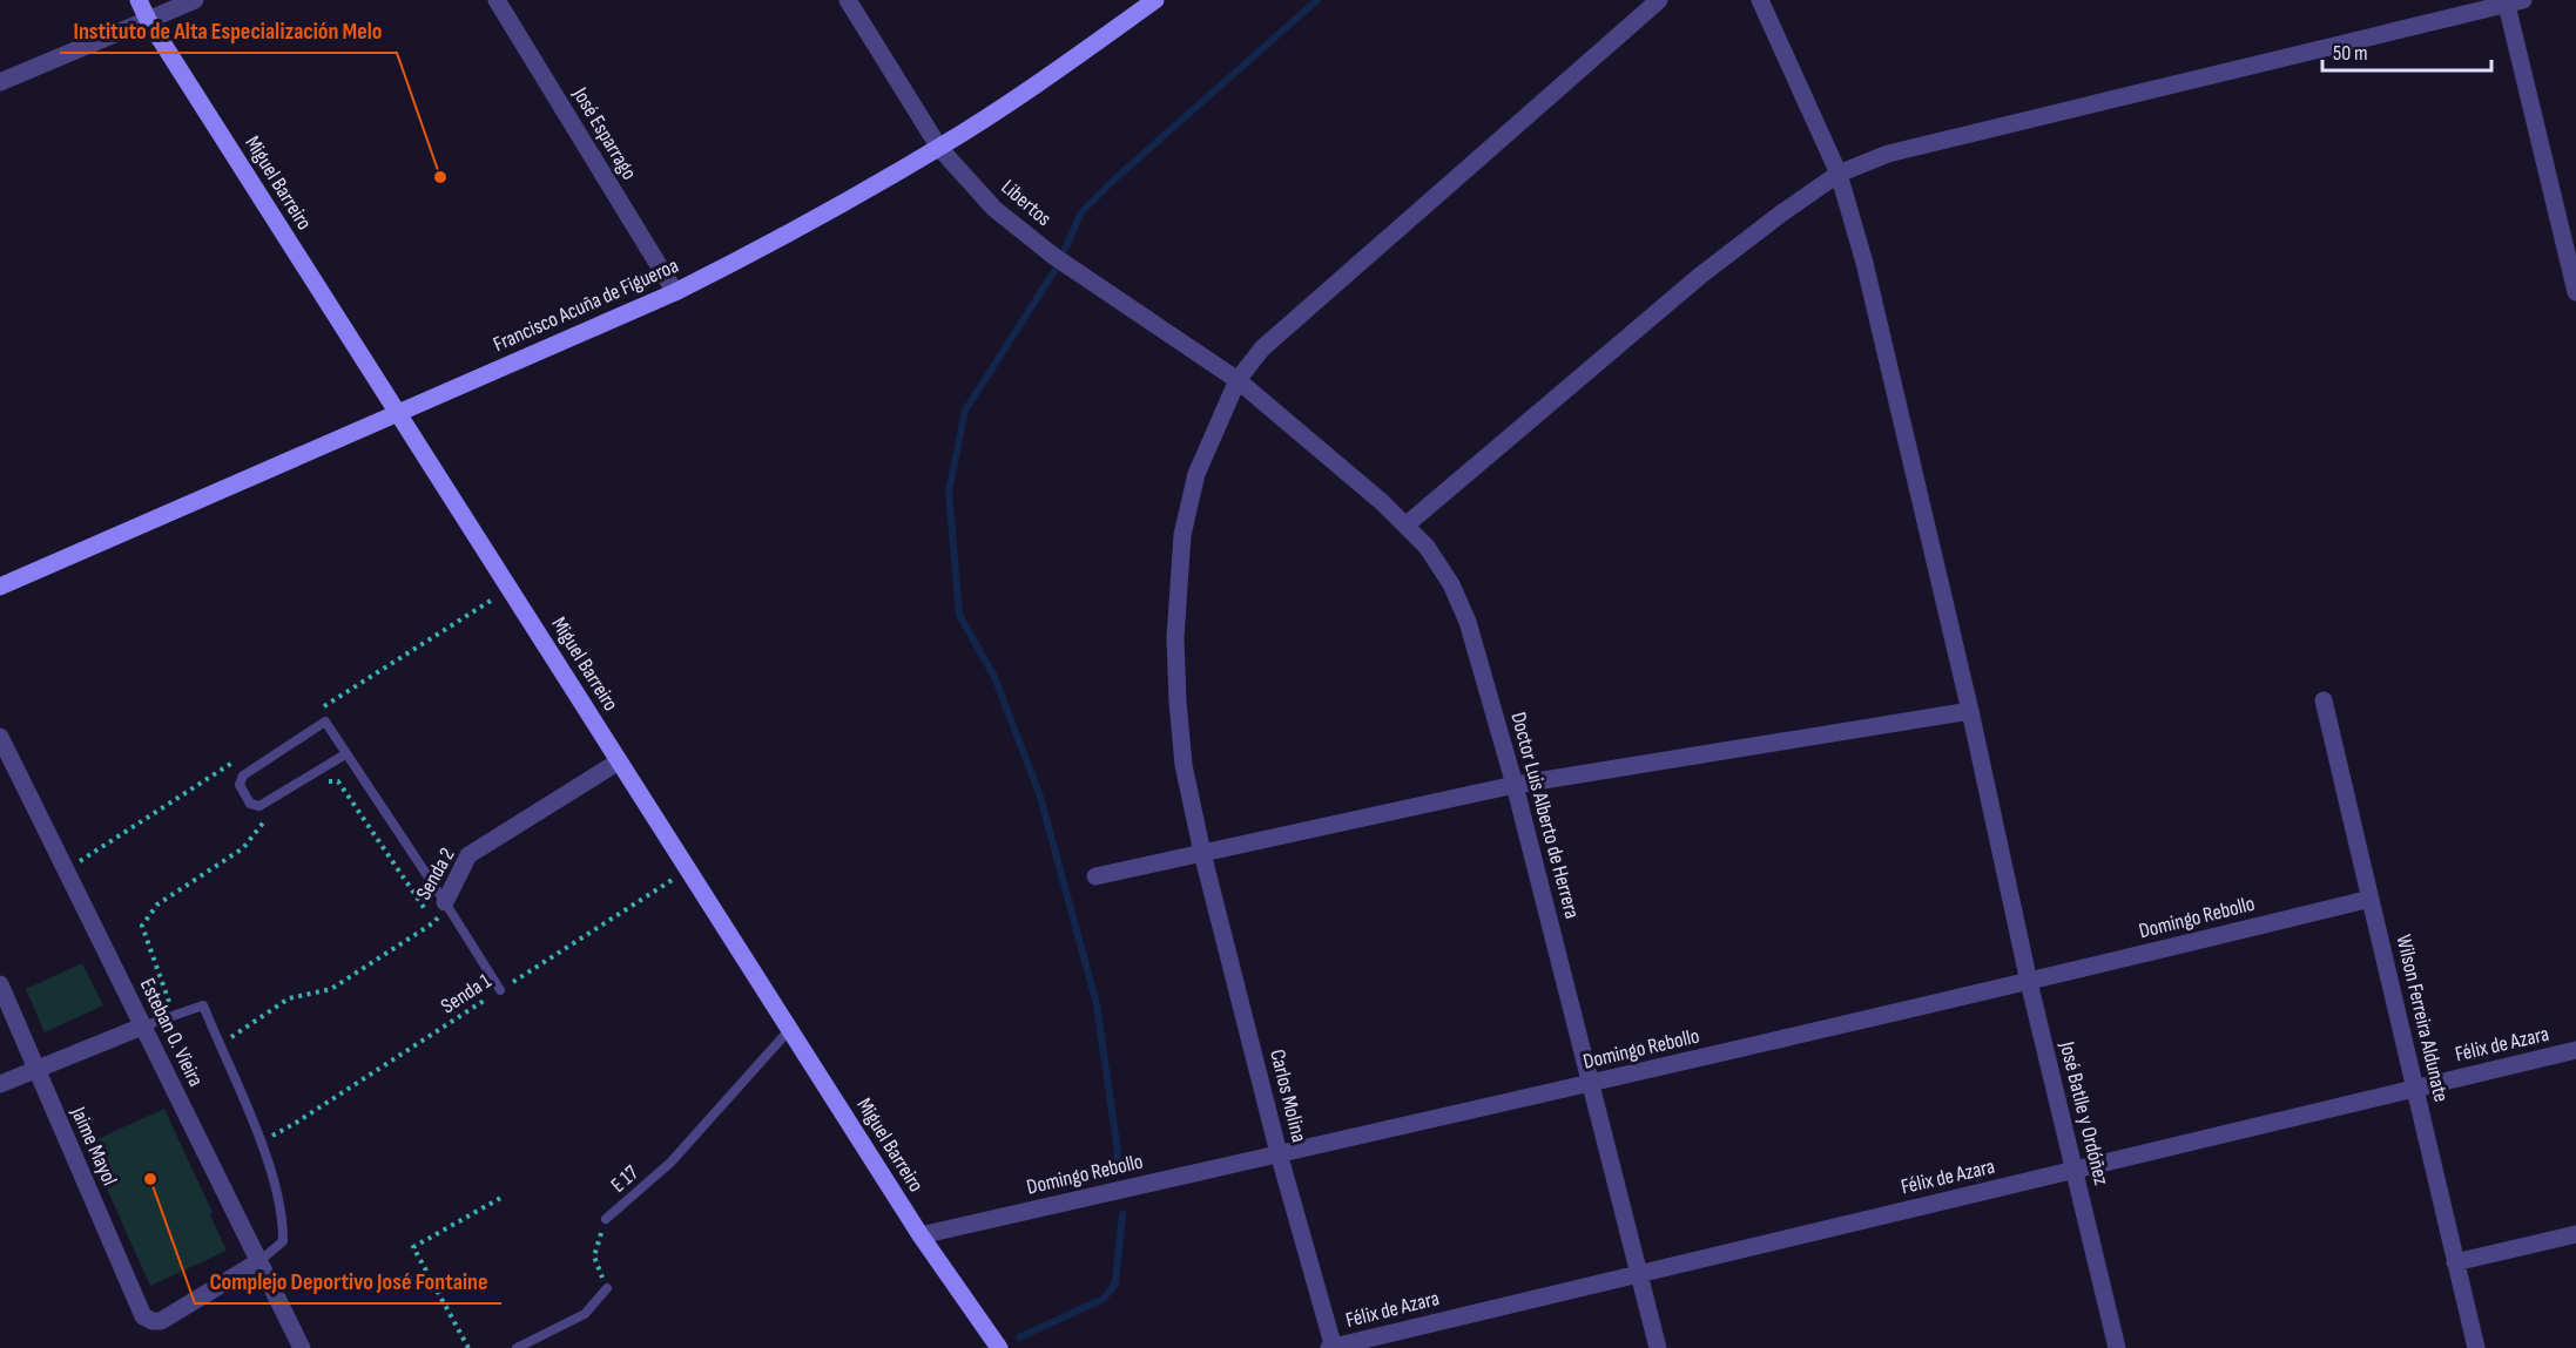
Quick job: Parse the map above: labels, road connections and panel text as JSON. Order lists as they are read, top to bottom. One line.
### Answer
{"streets":{"street":["José Esparrago","Miguel Barreiro","Libertos","Francisco Acuña de Figueroa","Doctor Luis Alberto de Herrera","Senda 2","Domingo Rebollo","Wilson Ferreira Aldunate","Esteban O. Vieira","Félix de Azara","Carlos Molina","José Batlle y Ordóñez","Jaime Mayol"],"lane":["E 17"],"path":["Senda 1"]},"crossings":[["José Esparrago","Francisco Acuña de Figueroa"],["Miguel Barreiro","Francisco Acuña de Figueroa"],["Miguel Barreiro","Senda 2"],["Miguel Barreiro","Domingo Rebollo"],["Miguel Barreiro","Senda 1"],["Miguel Barreiro","E 17"],["Libertos","Francisco Acuña de Figueroa"],["Libertos","Doctor Luis Alberto de Herrera"],["Libertos","Carlos Molina"],["Doctor Luis Alberto de Herrera","Domingo Rebollo"],["Doctor Luis Alberto de Herrera","Félix de Azara"],["Doctor Luis Alberto de Herrera","Carlos Molina"],["Domingo Rebollo","Wilson Ferreira Aldunate"],["Domingo Rebollo","Carlos Molina"],["Domingo Rebollo","José Batlle y Ordóñez"],["Wilson Ferreira Aldunate","Félix de Azara"],["Esteban O. Vieira","Jaime Mayol"],["Félix de Azara","Carlos Molina"],["Félix de Azara","José Batlle y Ordóñez"]],"places":["Instituto de Alta Especialización Melo","Complejo Deportivo José Fontaine"],"scale_bar":"50 m"}
